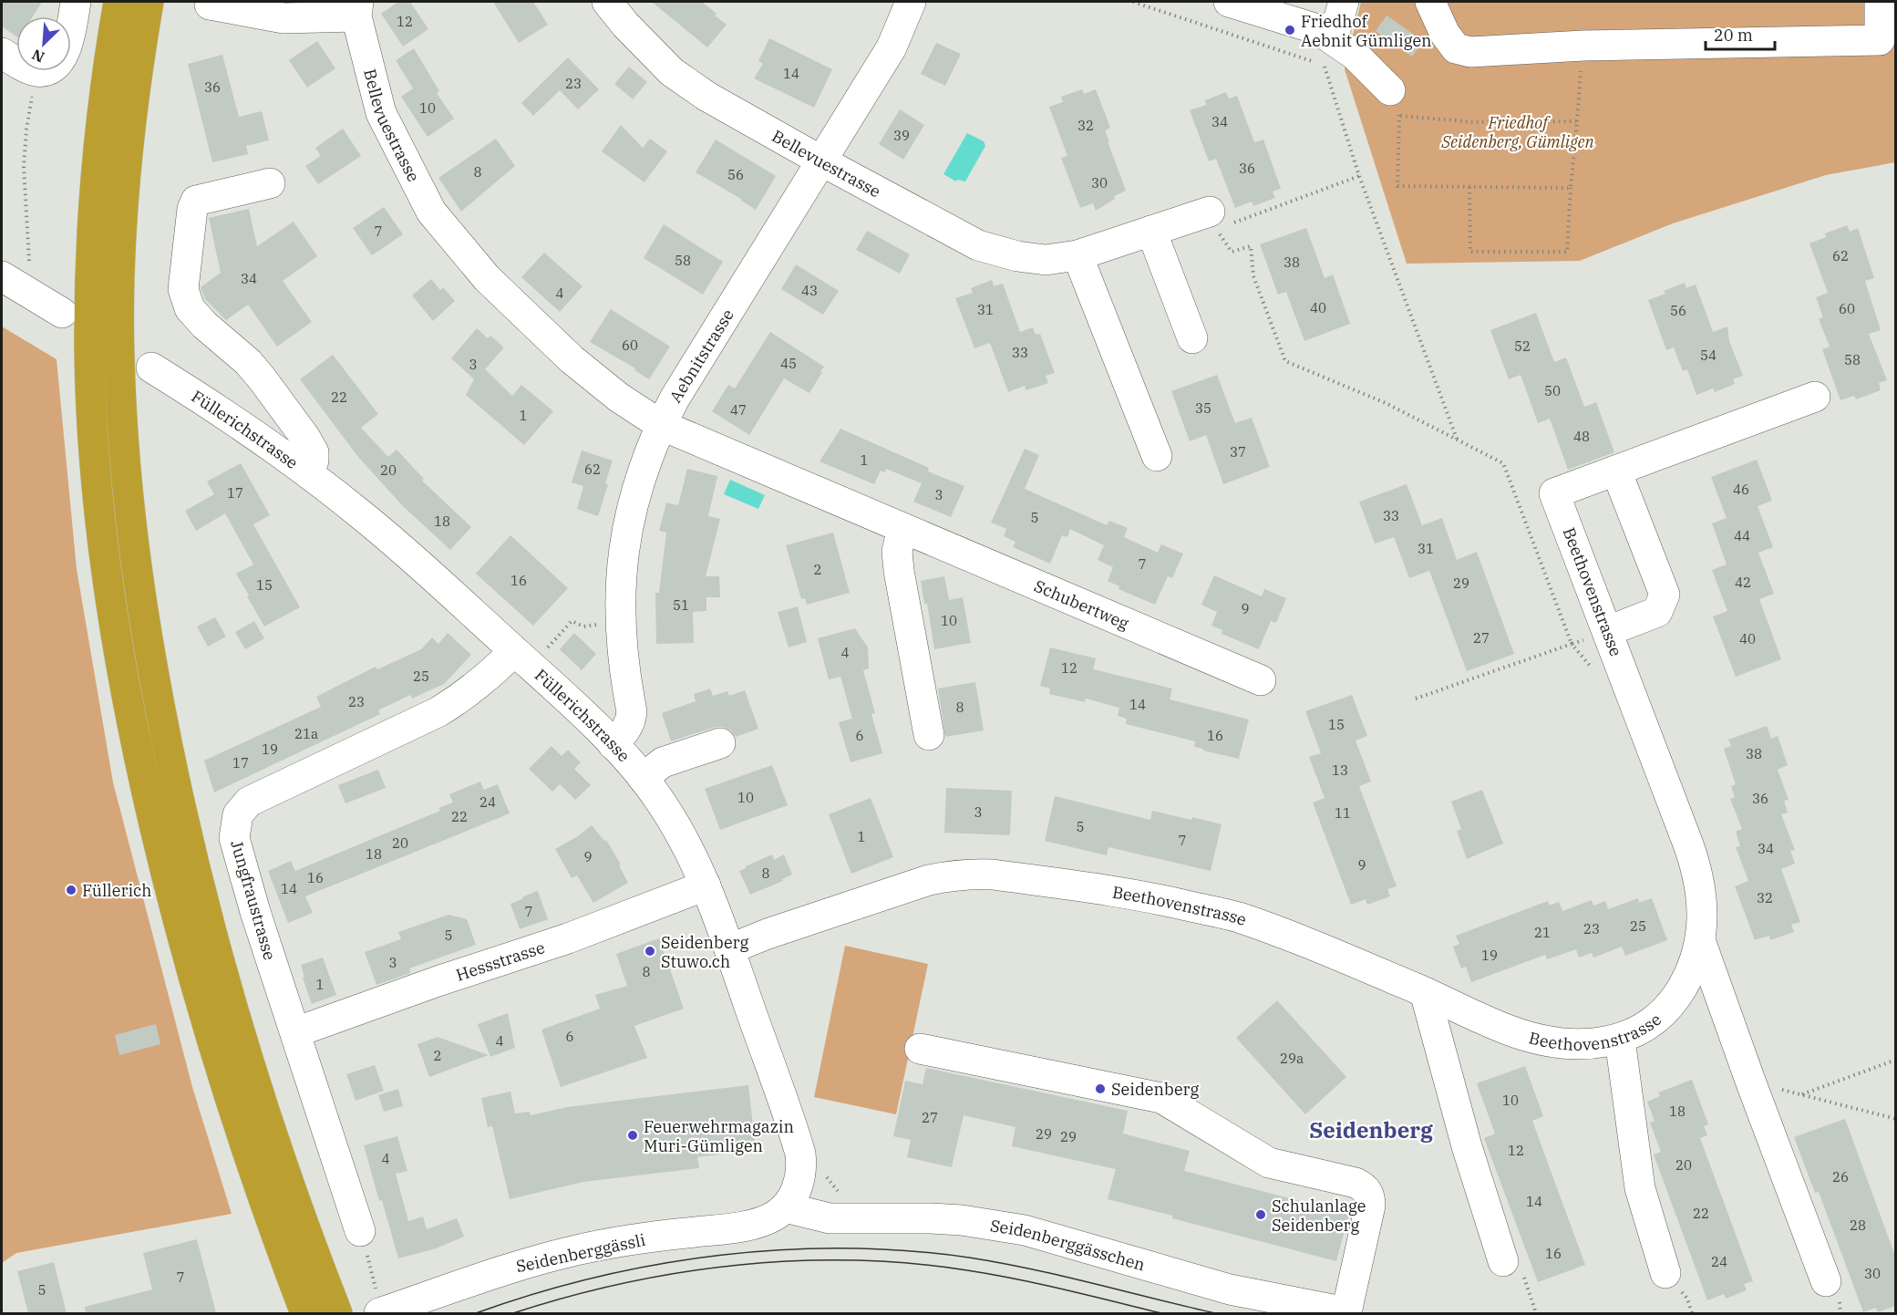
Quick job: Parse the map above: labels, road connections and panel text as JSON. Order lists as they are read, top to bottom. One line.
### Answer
{"streets":{"street":["Bellevuestrasse","Aebnitstrasse","Füllerichstrasse","Beethovenstrasse","Schubertweg","Jungfraustrasse","Hessstrasse","Seidenberggässchen","Seidenberggässli"]},"crossings":[["Bellevuestrasse","Aebnitstrasse"],["Bellevuestrasse","Schubertweg"],["Aebnitstrasse","Füllerichstrasse"],["Aebnitstrasse","Schubertweg"],["Füllerichstrasse","Beethovenstrasse"],["Füllerichstrasse","Jungfraustrasse"],["Füllerichstrasse","Hessstrasse"],["Füllerichstrasse","Seidenberggässchen"],["Füllerichstrasse","Seidenberggässli"],["Jungfraustrasse","Hessstrasse"],["Seidenberggässchen","Seidenberggässli"]],"districts":["Seidenberg"],"parks":["Friedhof Seidenberg, Gümligen"],"places":["Friedhof Aebnit Gümligen","Füllerich","Seidenberg Stuwo.ch","Seidenberg","Feuerwehrmagazin Muri-Gümligen","Schulanlage Seidenberg"],"house_numbers":["12","14","23","36","10","34","32","39","36","8","56","30","7","62","58","38","34","43","4","40","60","31","56","60","52","33","54","58","45","3","50","22","35","47","1","48","37","1","62","20","46","17","3","33","5","18","44","31","7","2","16","42","29","15","51","9","10","27","40","4","12","25","23","14","8","15","21a","6","16","19","38","17","13","10","36","24","3","11","22","5","1","7","20","34","18","9","9","8","16","14","32","7","25","23","21","5","19","3","8","1","6","4","2","29a","10","18","27","29","29","12","4","20","26","14","22","28","16","24","30","7","5"],"scale_bar":"20 m","north":"bottom left"}
